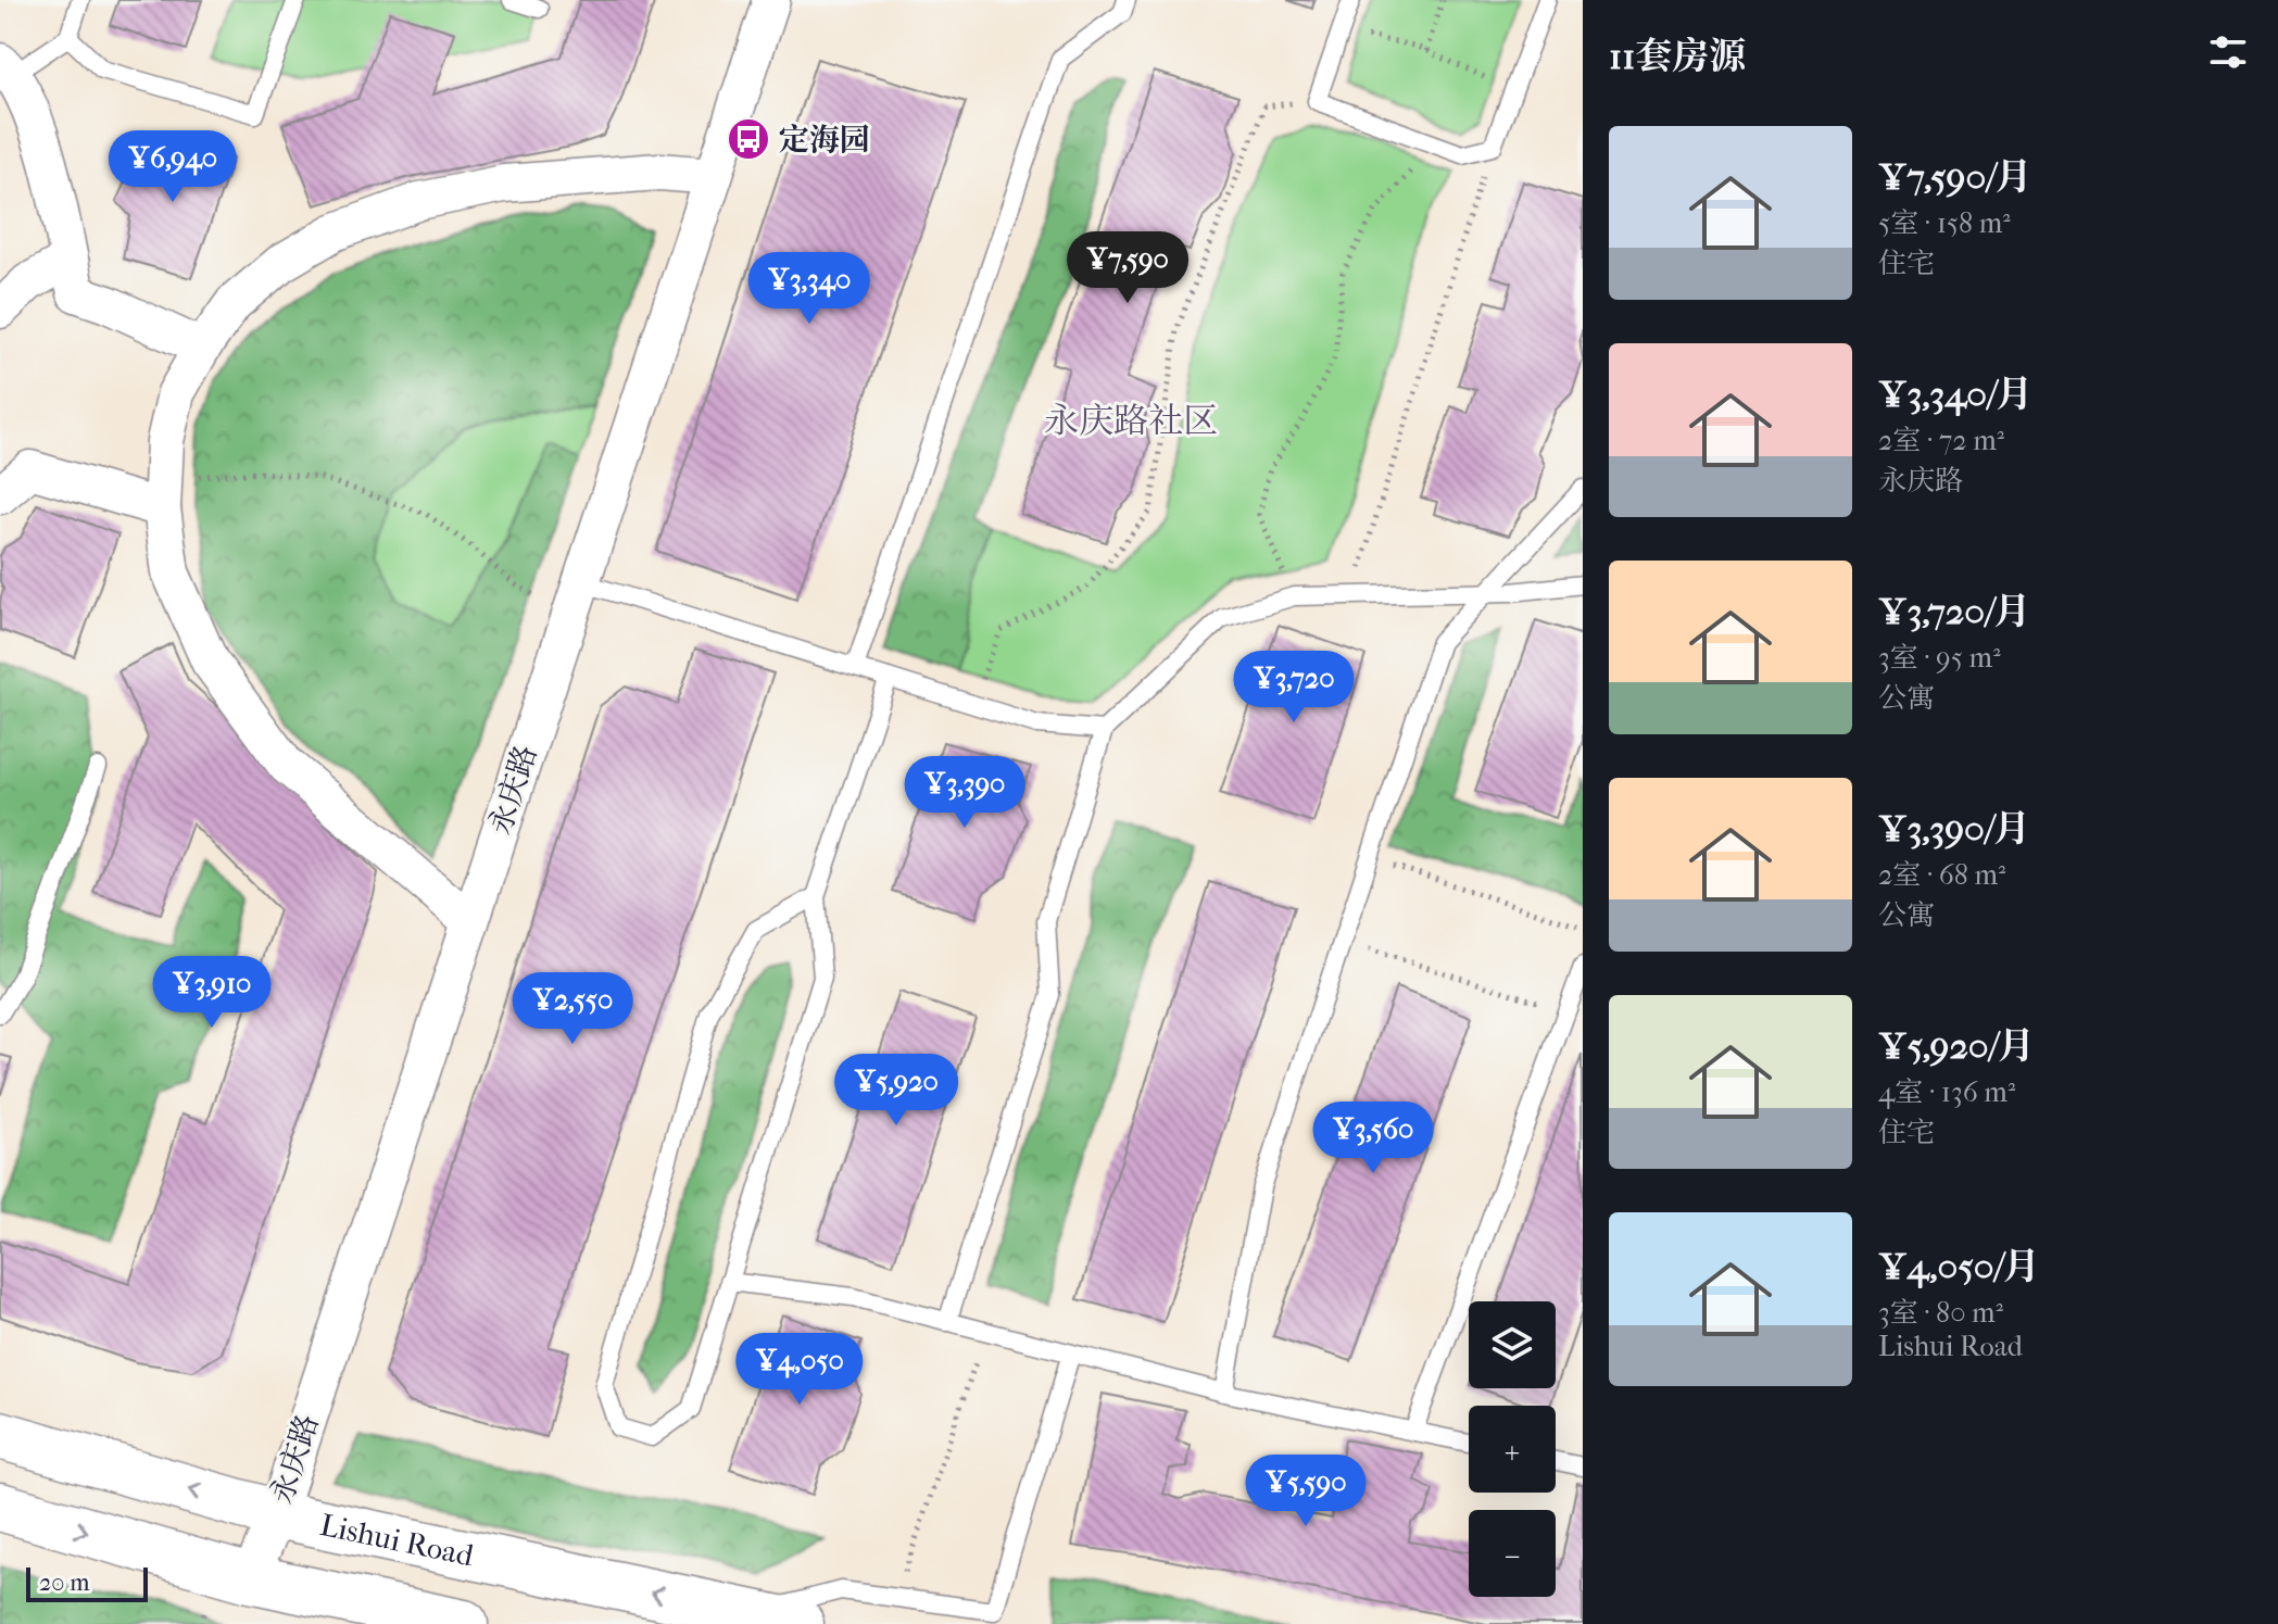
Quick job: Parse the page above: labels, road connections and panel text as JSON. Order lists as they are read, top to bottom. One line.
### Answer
{"streets":{"main road":["Lishui Road"],"street":["永庆路"]},"crossings":[["永庆路","Lishui Road"]],"districts":["永庆路社区"],"places":{"bus stop":["定海园"]},"scale_bar":"20 m","page":{"heading":"11套房源","list":[{"name":"¥7,590/月","note":"5室 · 158 m² · 住宅"},{"name":"¥3,340/月","note":"2室 · 72 m² · 永庆路"},{"name":"¥3,720/月","note":"3室 · 95 m² · 公寓"},{"name":"¥3,390/月","note":"2室 · 68 m² · 公寓"},{"name":"¥5,920/月","note":"4室 · 136 m² · 住宅"},{"name":"¥4,050/月","note":"3室 · 80 m² · Lishui Road"}],"price":["¥6,940","¥7,590","¥3,340","¥3,720","¥3,390","¥3,910","¥2,550","¥5,920","¥3,560","¥4,050","¥5,590"],"map_buttons":["+","−"],"scale":"20 m"}}
